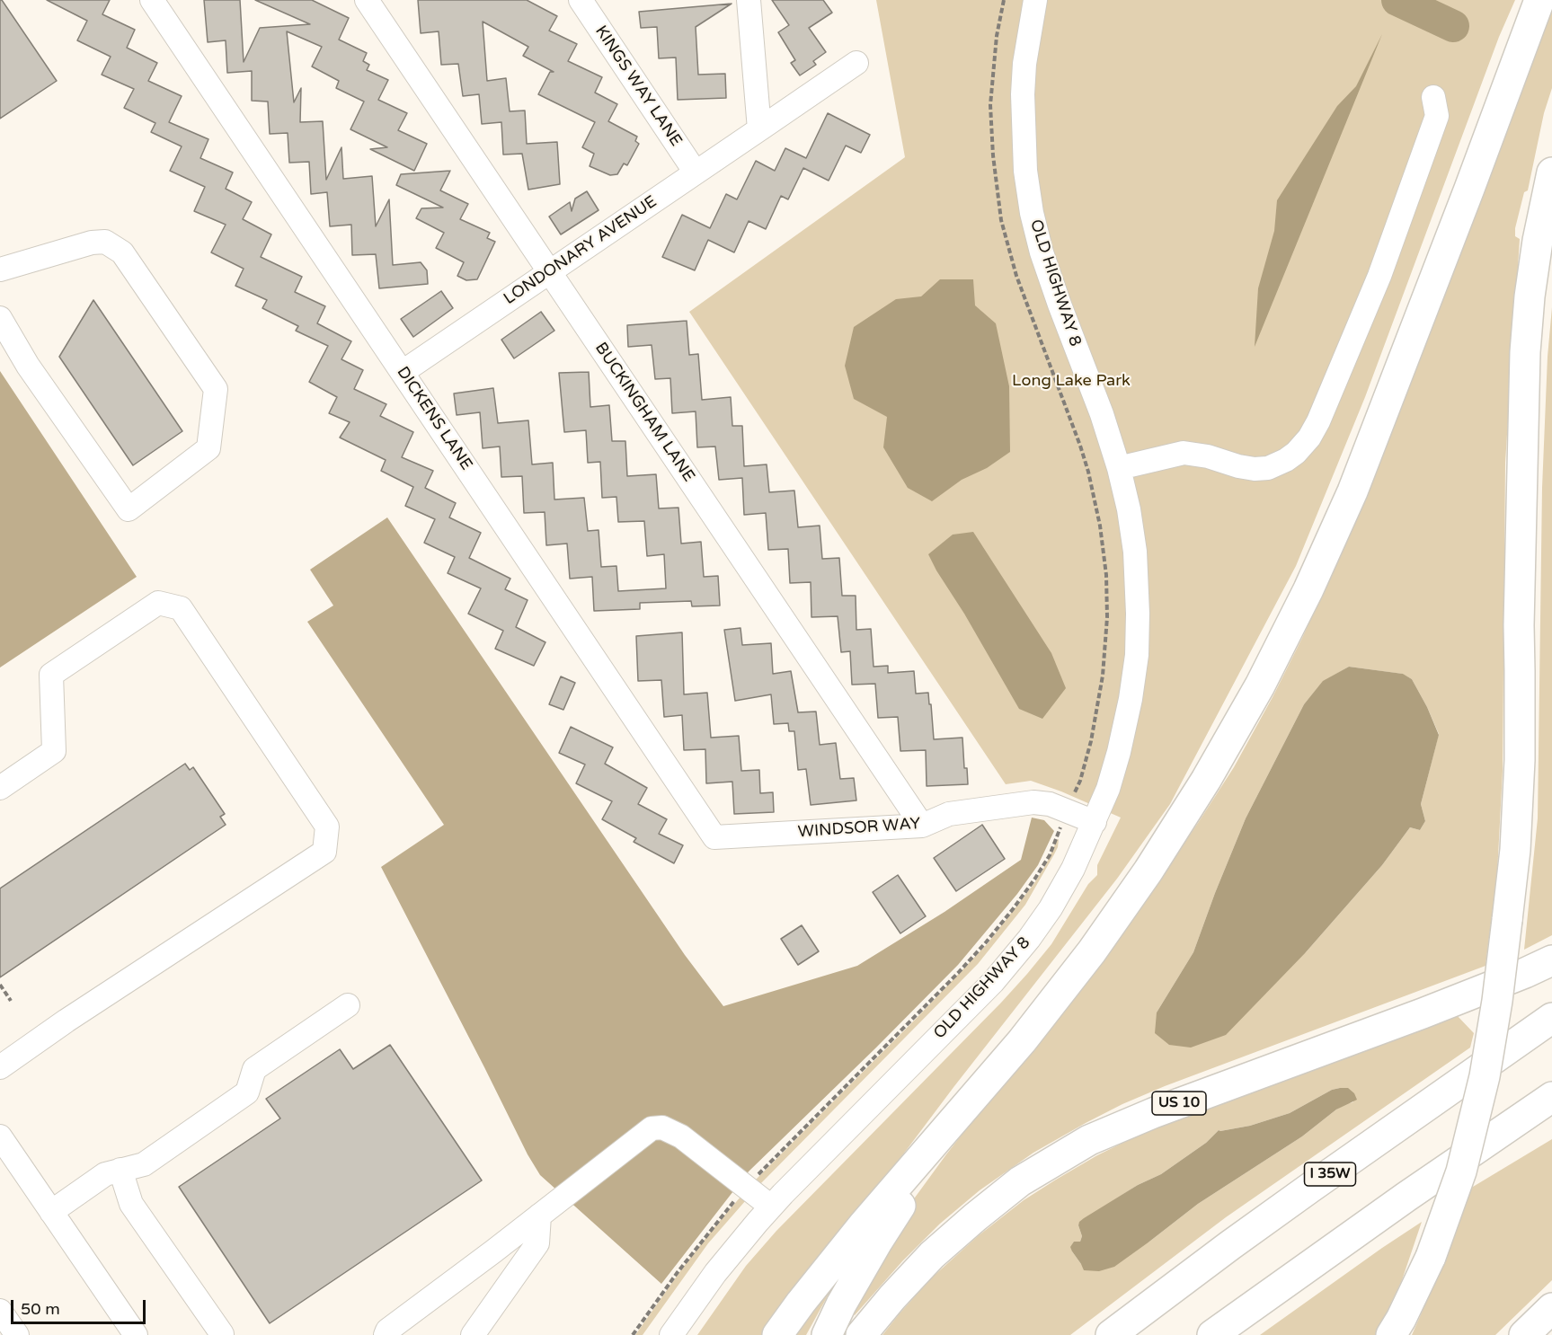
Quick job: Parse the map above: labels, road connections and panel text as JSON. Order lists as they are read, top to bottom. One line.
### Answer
{"streets":{"highway":["US 10","I 35W"],"street":["KINGS WAY LANE","LONDONARY AVENUE","OLD HIGHWAY 8","BUCKINGHAM LANE","DICKENS LANE","WINDSOR WAY"]},"crossings":[["KINGS WAY LANE","LONDONARY AVENUE"],["LONDONARY AVENUE","BUCKINGHAM LANE"],["LONDONARY AVENUE","DICKENS LANE"],["OLD HIGHWAY 8","WINDSOR WAY"],["BUCKINGHAM LANE","WINDSOR WAY"],["DICKENS LANE","WINDSOR WAY"]],"parks":["Long Lake Park"],"scale_bar":"50 m"}
